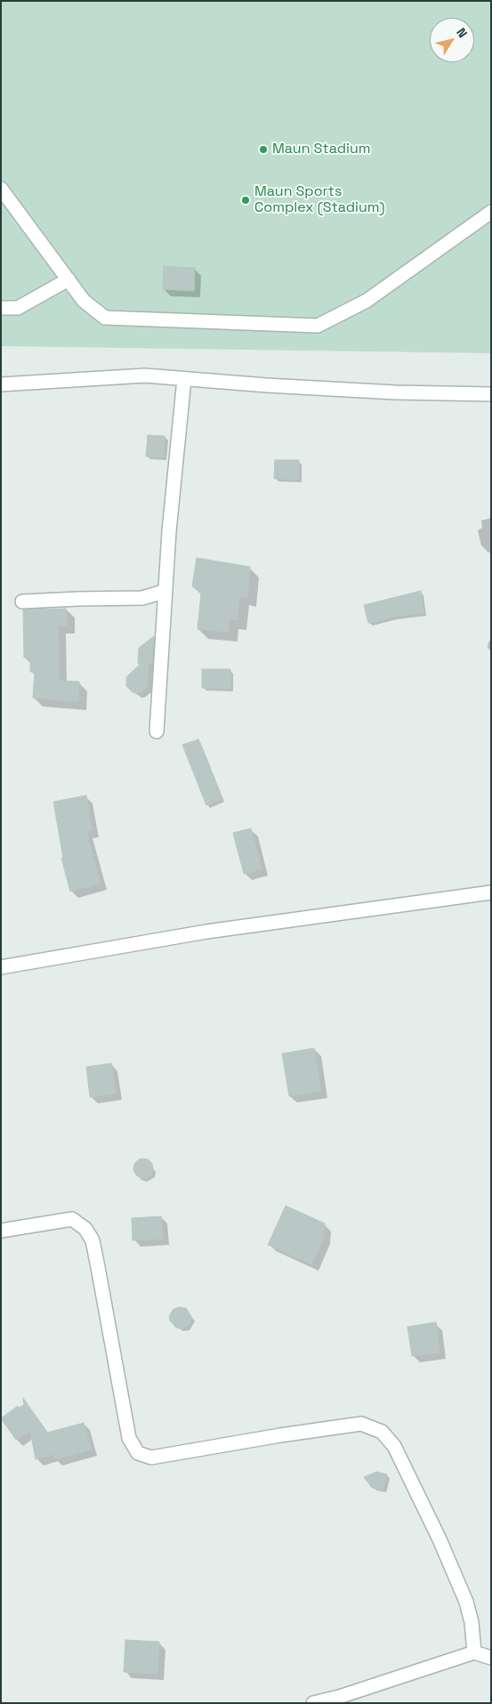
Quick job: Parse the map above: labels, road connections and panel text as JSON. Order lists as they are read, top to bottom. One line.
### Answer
{"places":["Maun Stadium","Maun Sports Complex (Stadium)"],"north":"top right"}
